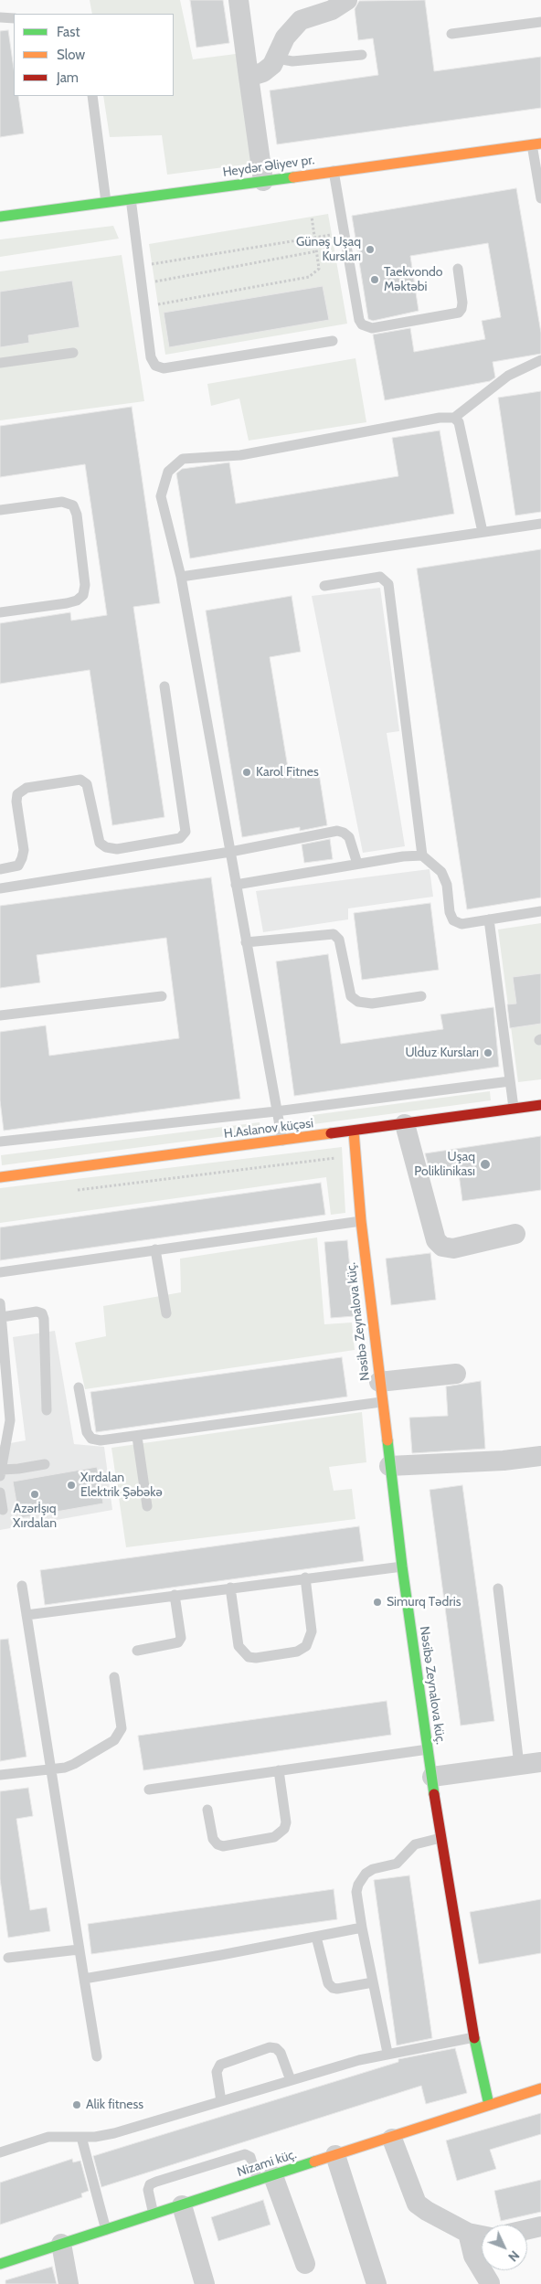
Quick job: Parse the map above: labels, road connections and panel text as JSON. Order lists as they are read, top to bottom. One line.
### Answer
{"streets":{"street":["Heydər Əliyev pr.","H.Aslanov küçəsi","Nəsibə Zeynalova küç.","Nizami küç."]},"crossings":[["H.Aslanov küçəsi","Nəsibə Zeynalova küç."],["Nəsibə Zeynalova küç.","Nizami küç."]],"places":["Günəş Uşaq Kursları","Taekvondo Məktəbi","Karol Fitnes","Ulduz Kursları","Uşaq Poliklinikası","Xırdalan Elektrik Şəbəkə","Azərİşıq Xırdalan","Simurq Tədris","Alik fitness"],"legend":["Fast","Slow","Jam"],"north":"bottom right"}
